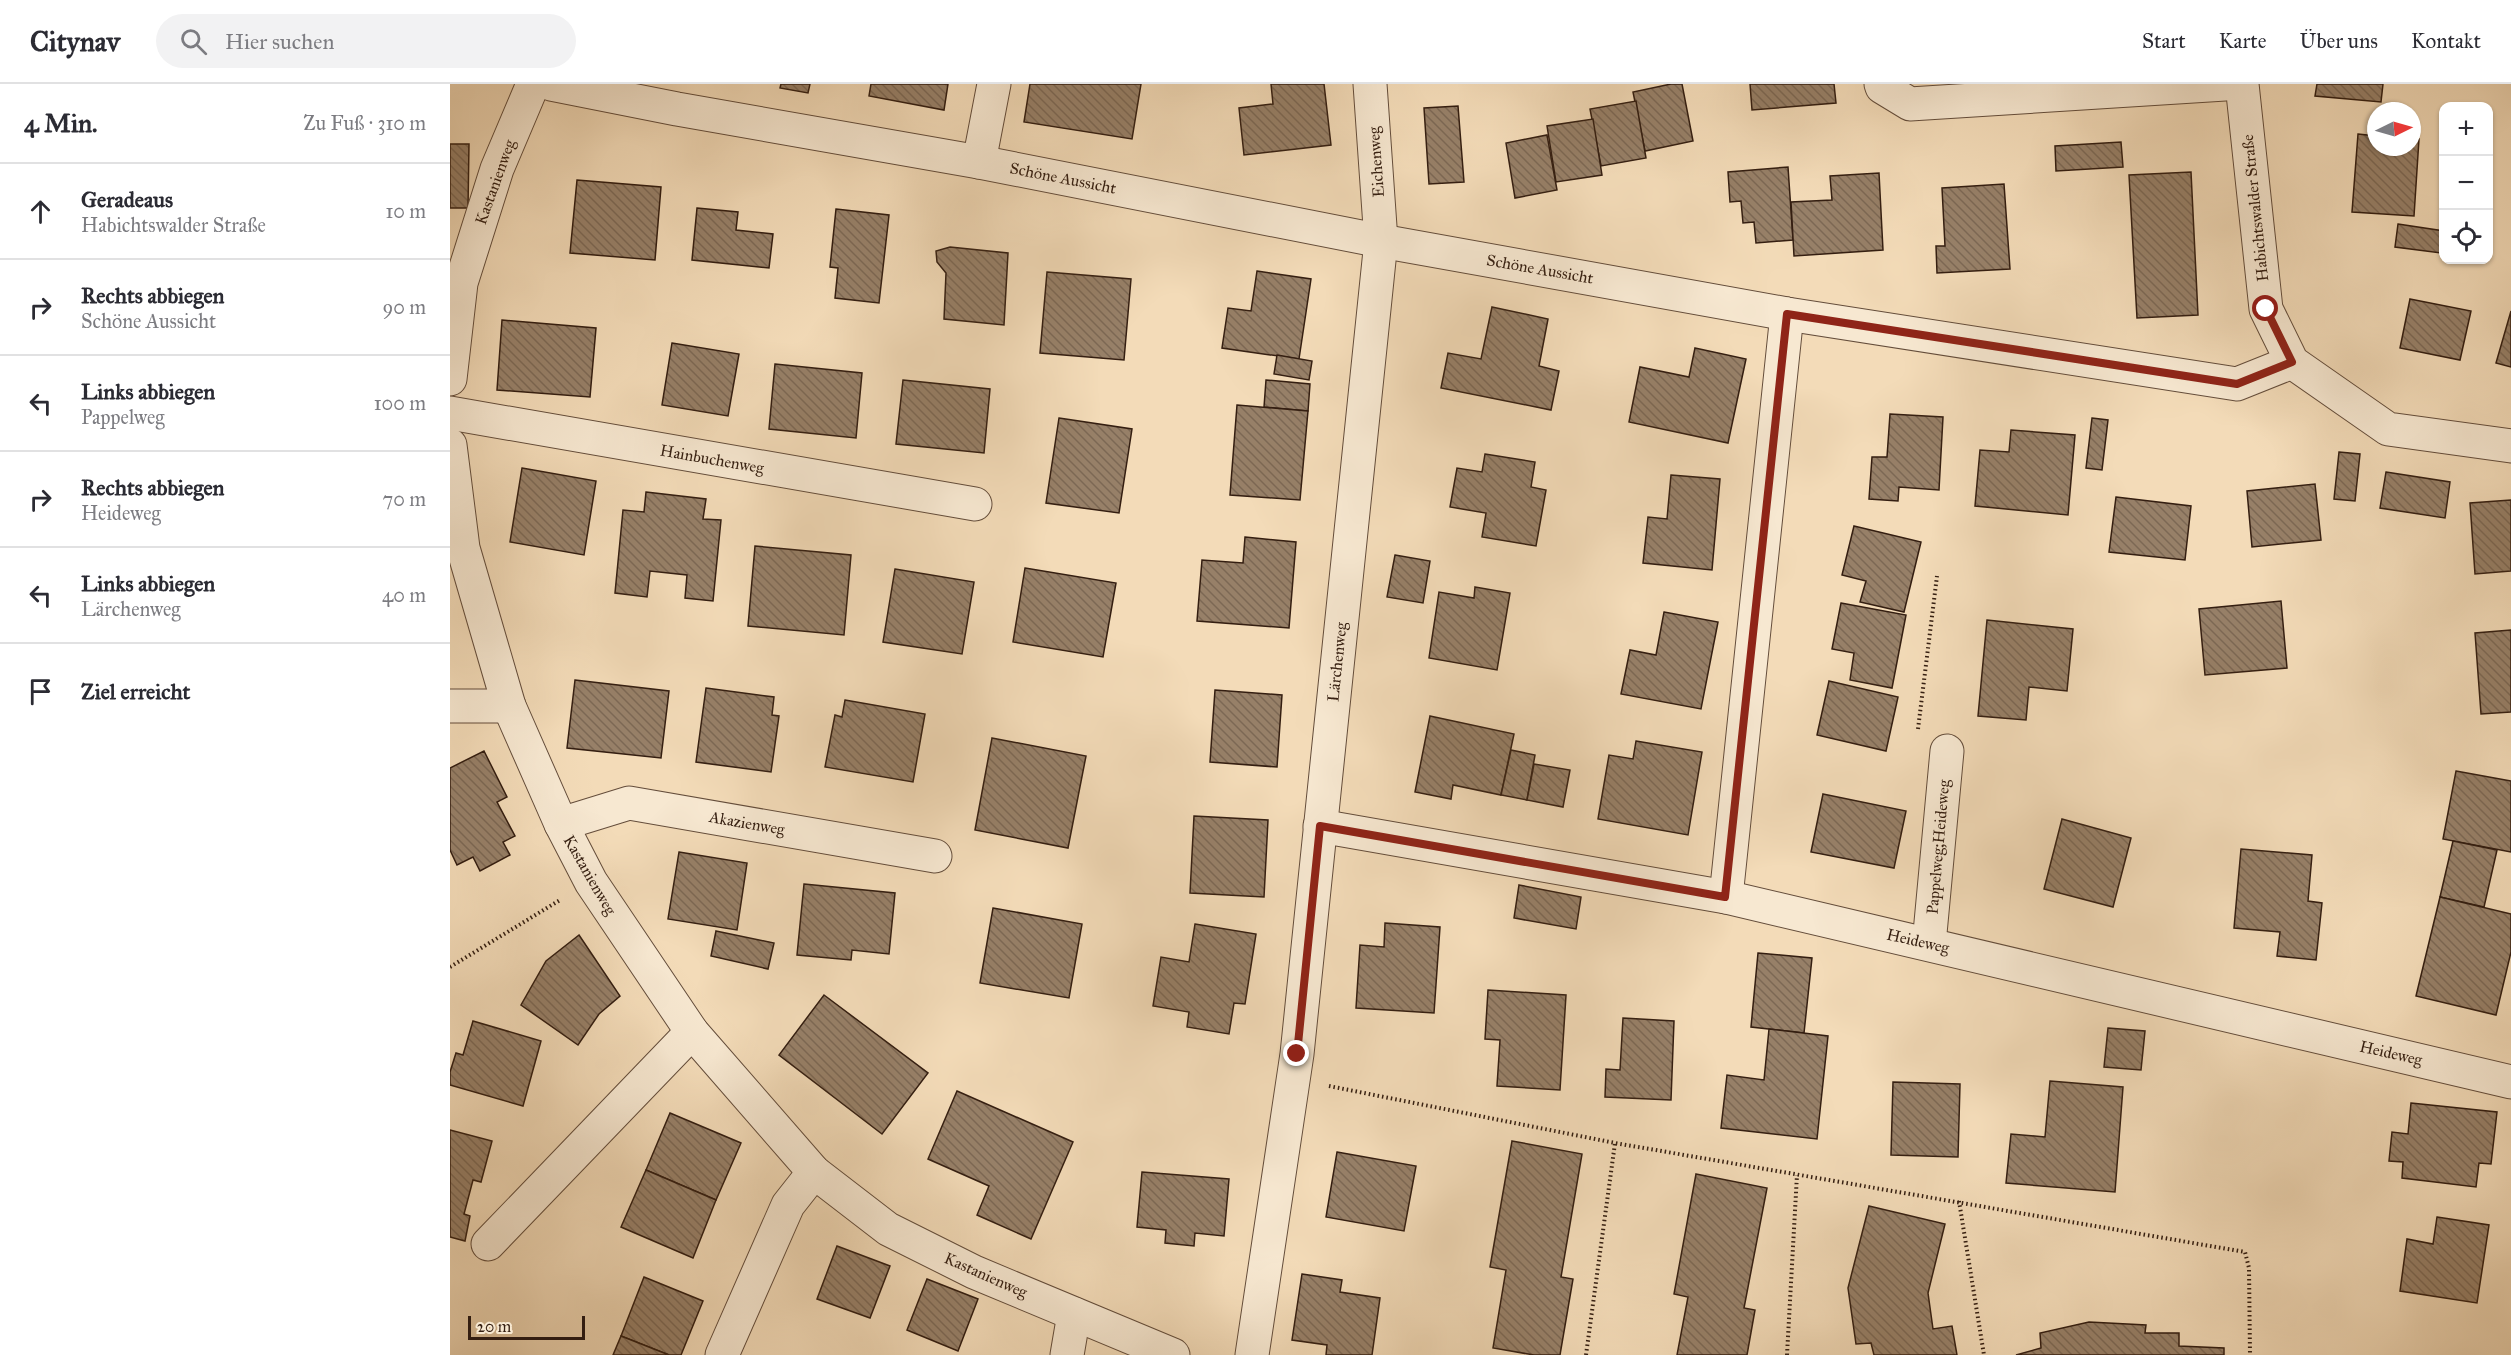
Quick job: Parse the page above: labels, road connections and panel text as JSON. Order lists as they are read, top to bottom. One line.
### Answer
{"streets":{"street":["Eichenweg","Schöne Aussicht","Kastanienweg","Habichtswalder Straße","Hainbuchenweg","Lärchenweg","Akazienweg","Pappelweg;Heideweg","Heideweg"]},"crossings":[["Eichenweg","Schöne Aussicht"],["Eichenweg","Lärchenweg"],["Schöne Aussicht","Habichtswalder Straße"],["Schöne Aussicht","Lärchenweg"],["Kastanienweg","Akazienweg"],["Lärchenweg","Heideweg"],["Pappelweg;Heideweg","Heideweg"]],"scale_bar":"20 m","north":"right","page":{"header":"Citynav","search":"Hier suchen","nav":["Start","Karte","Über uns","Kontakt"],"heading":["4 Min.","Zu Fuß · 310 m"],"map_buttons":["+","−"],"list":[["Geradeaus","Habichtswalder Straße","10 m"],["Rechts abbiegen","Schöne Aussicht","90 m"],["Links abbiegen","Pappelweg","100 m"],["Rechts abbiegen","Heideweg","70 m"],["Links abbiegen","Lärchenweg","40 m"],"Ziel erreicht"],"scale":"20 m"}}
